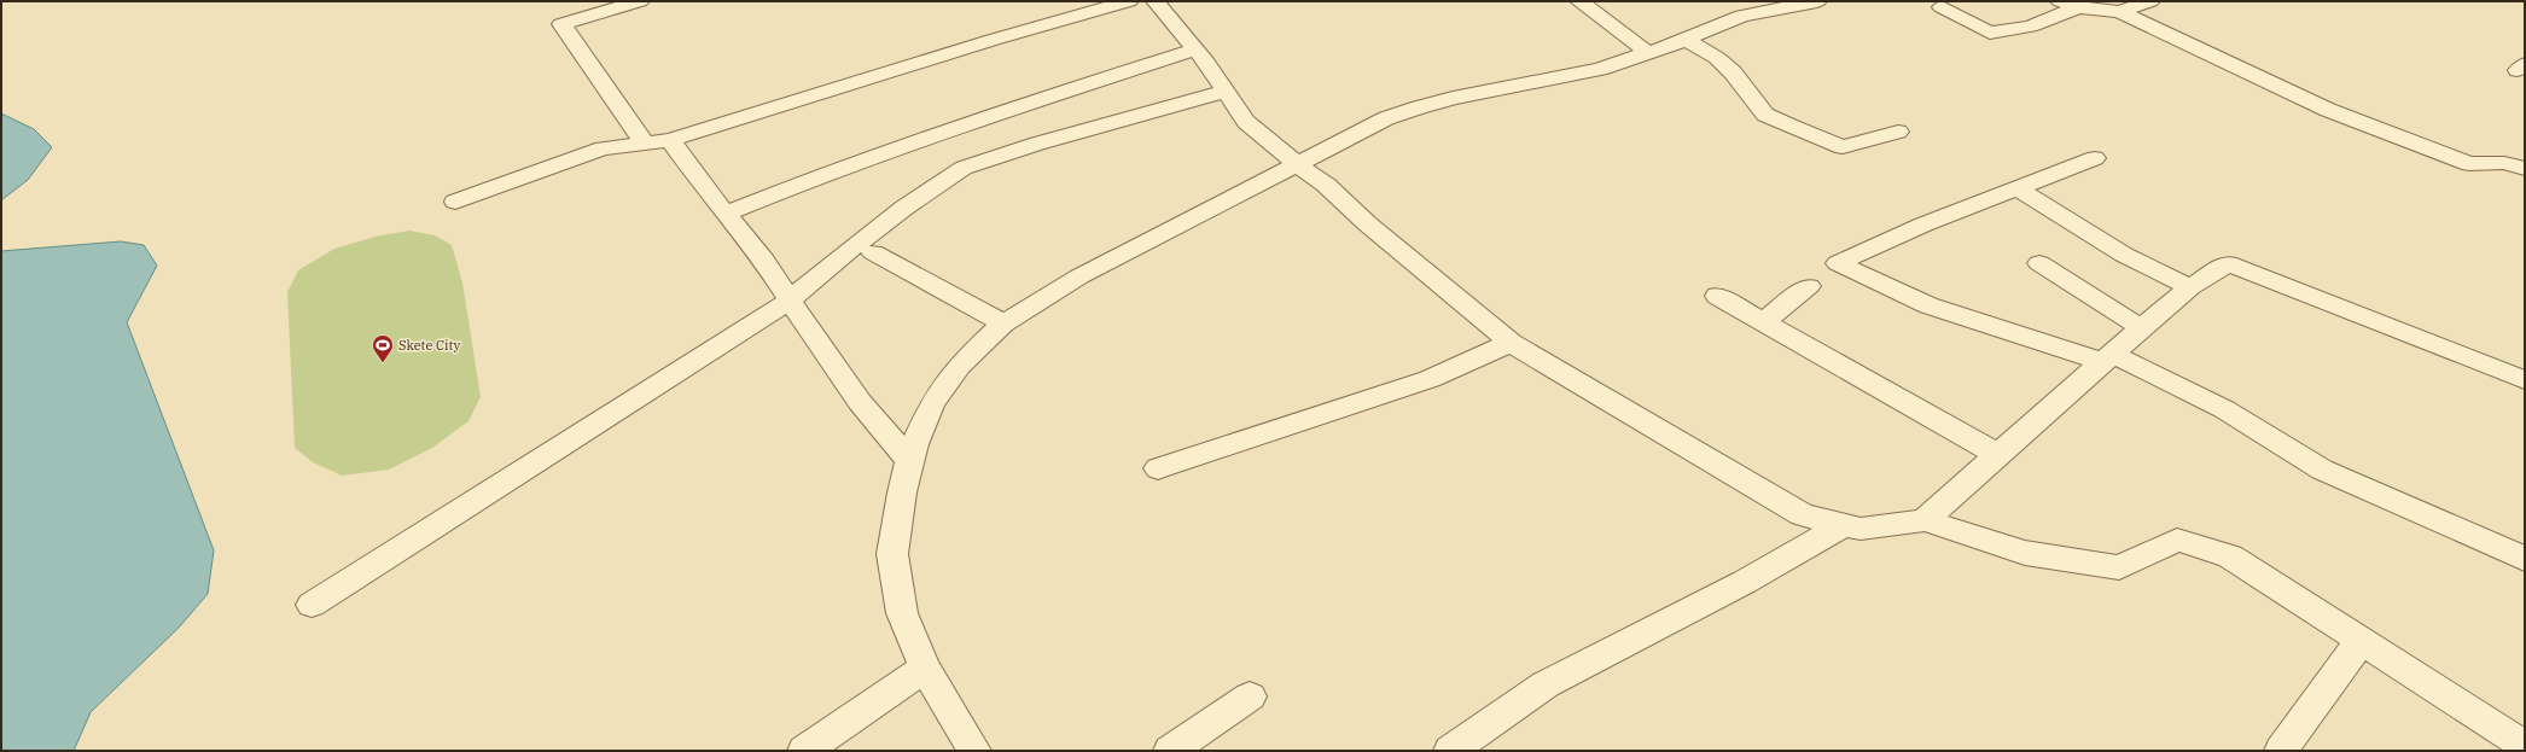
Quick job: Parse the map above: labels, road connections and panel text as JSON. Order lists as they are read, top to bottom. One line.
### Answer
{"places":{"sports":["Skete City"]}}
